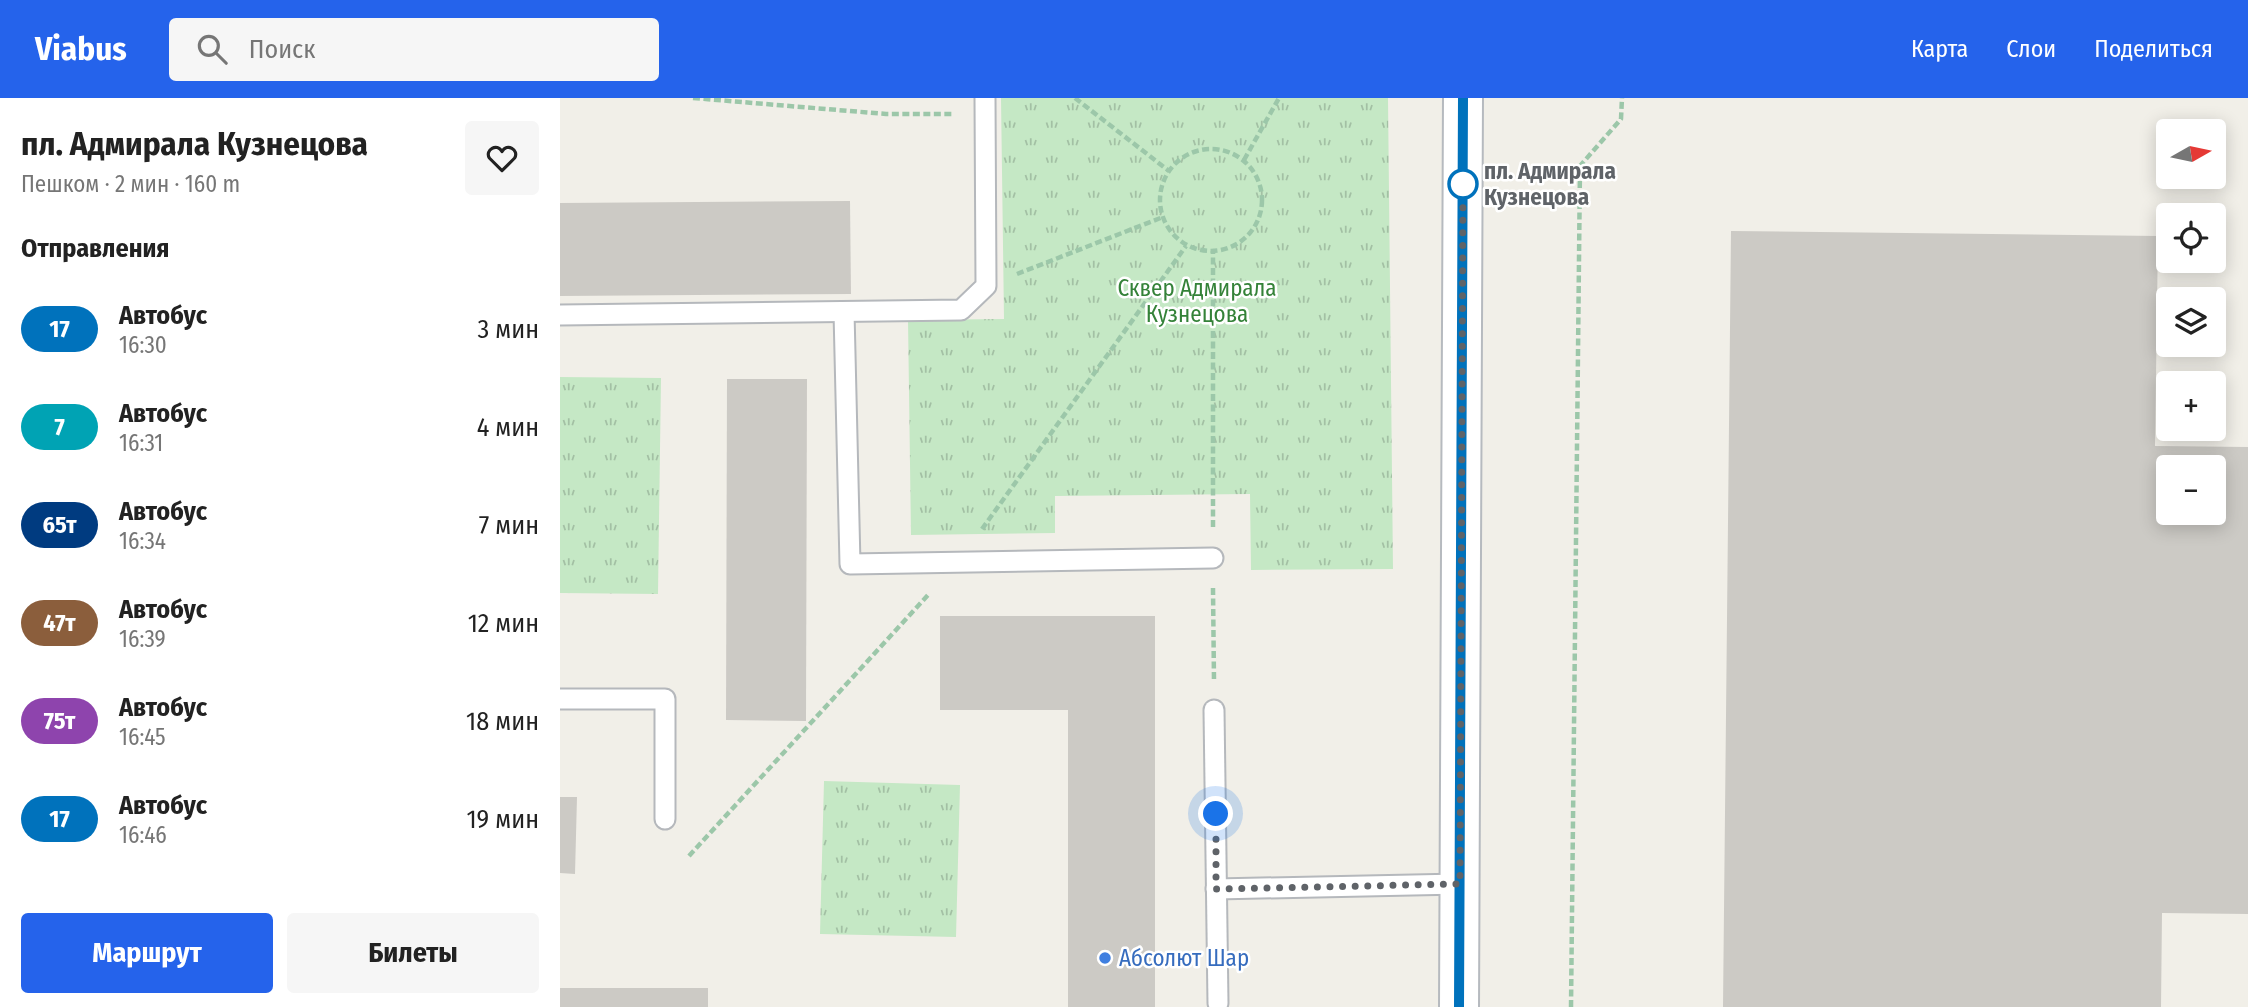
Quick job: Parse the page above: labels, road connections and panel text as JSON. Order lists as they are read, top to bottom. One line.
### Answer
{"parks":["Сквер Адмирала Кузнецова"],"places":["пл. Адмирала Кузнецова","Абсолют Шар"],"lines":["bus line 17"],"north":"right","page":{"header":"Viabus","search":"Поиск","nav":["Карта","Слои","Поделиться"],"heading":[["пл. Адмирала Кузнецова","Пешком · 2 мин · 160 m"],"Отправления"],"map_buttons":["+","−"],"list":[{"mark":"17","name":"Автобус","note":"16:30","value":"3 мин"},{"mark":"7","name":"Автобус","note":"16:31","value":"4 мин"},{"mark":"65т","name":"Автобус","note":"16:34","value":"7 мин"},{"mark":"47т","name":"Автобус","note":"16:39","value":"12 мин"},{"mark":"75т","name":"Автобус","note":"16:45","value":"18 мин"},{"mark":"17","name":"Автобус","note":"16:46","value":"19 мин"}],"buttons":["Маршрут","Билеты"]}}
